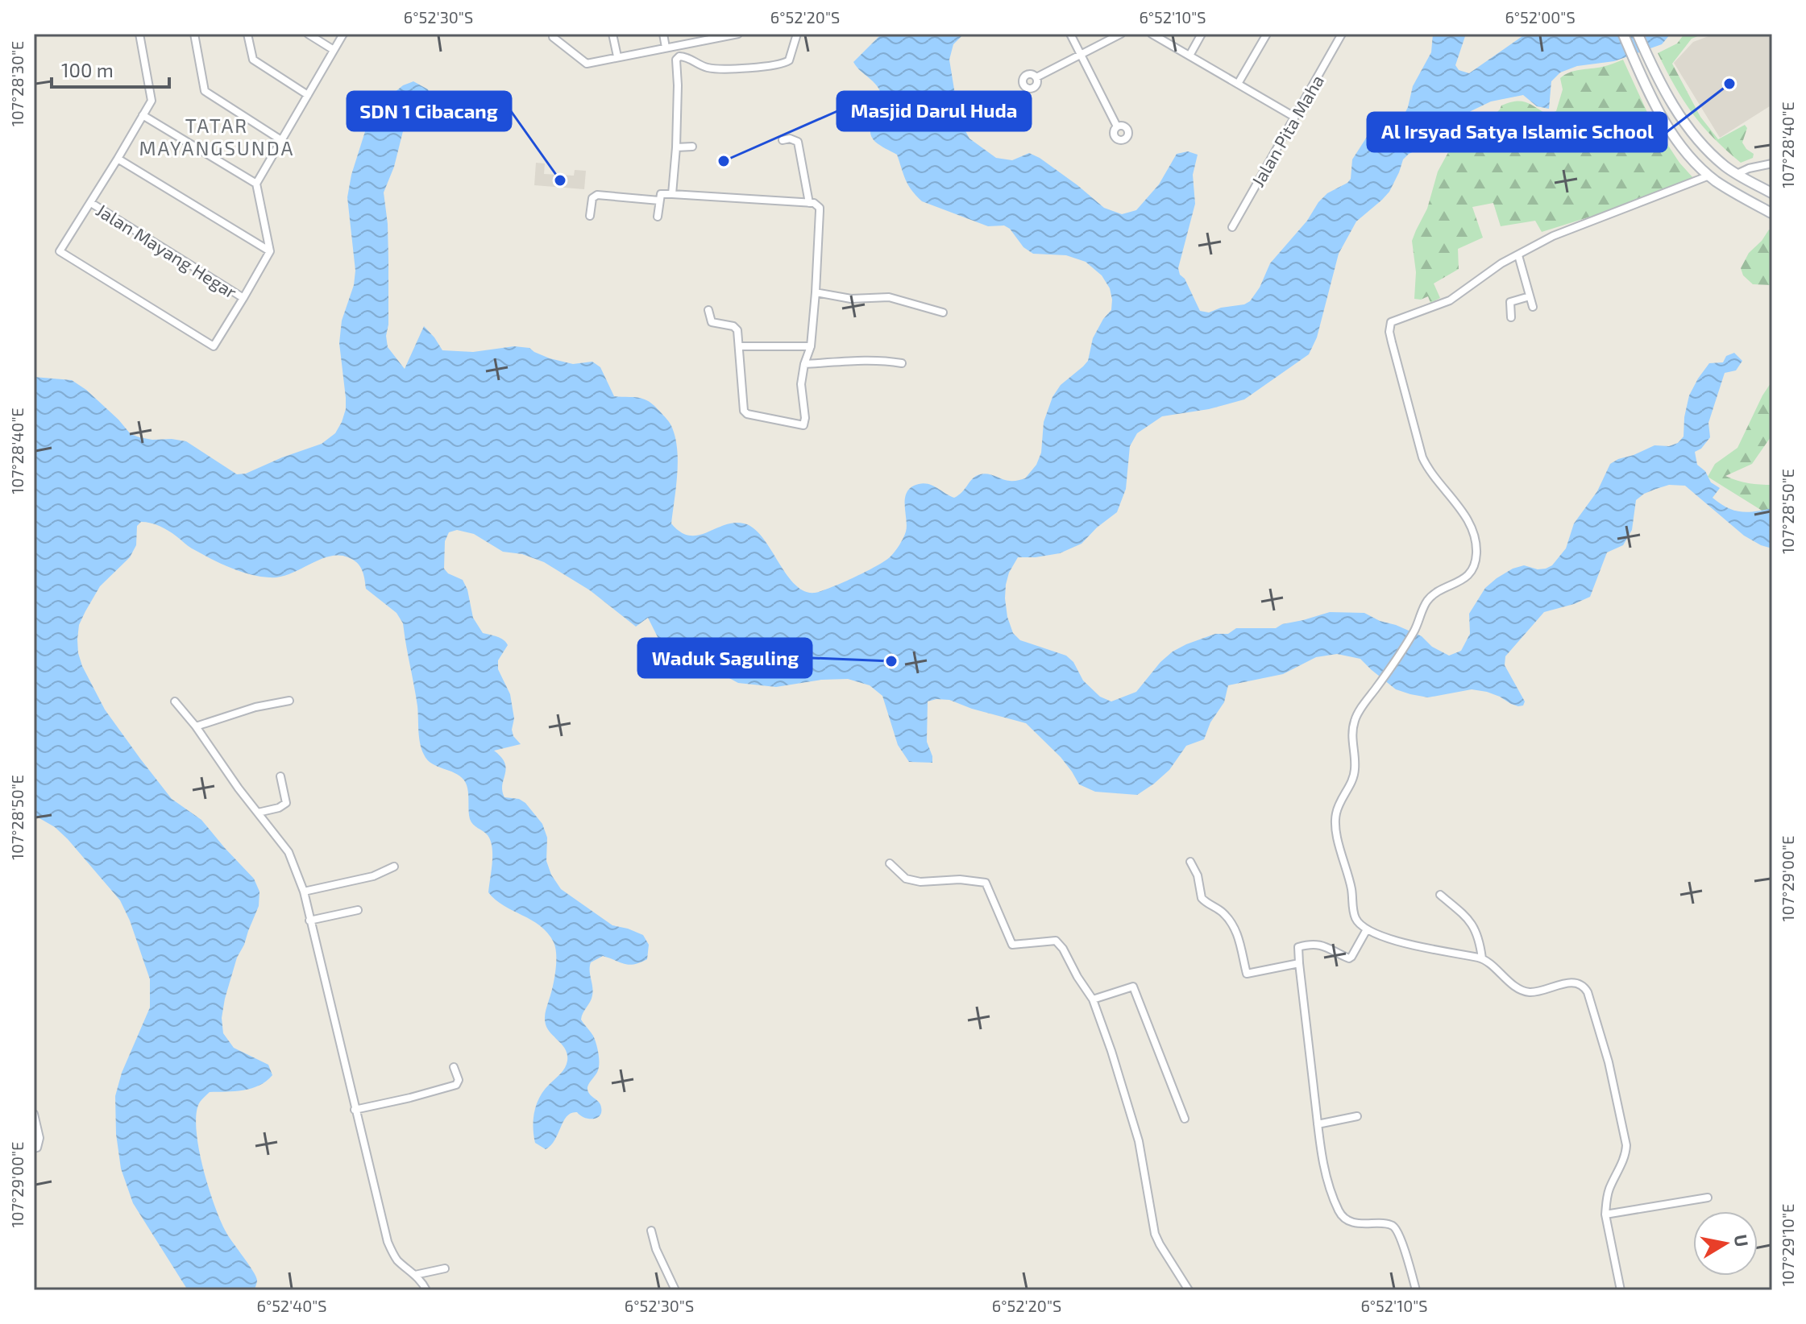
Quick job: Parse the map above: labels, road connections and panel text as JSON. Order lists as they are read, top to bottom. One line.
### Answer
{"streets":{"street":["Jalan Pita Maha","Jalan Mayang Hegar"]},"districts":["TATAR MAYANGSUNDA"],"places":["Al Irsyad Satya Islamic School","Masjid Darul Huda","SDN 1 Cibacang","Waduk Saguling"],"scale_bar":"100 m","north":"right","coordinates":["6°52'30\"S","6°52'20\"S","6°52'10\"S","6°52'00\"S","107°28'30\"E","107°28'40\"E","107°28'50\"E","107°29'00\"E","107°29'10\"E","6°52'40\"S"]}
